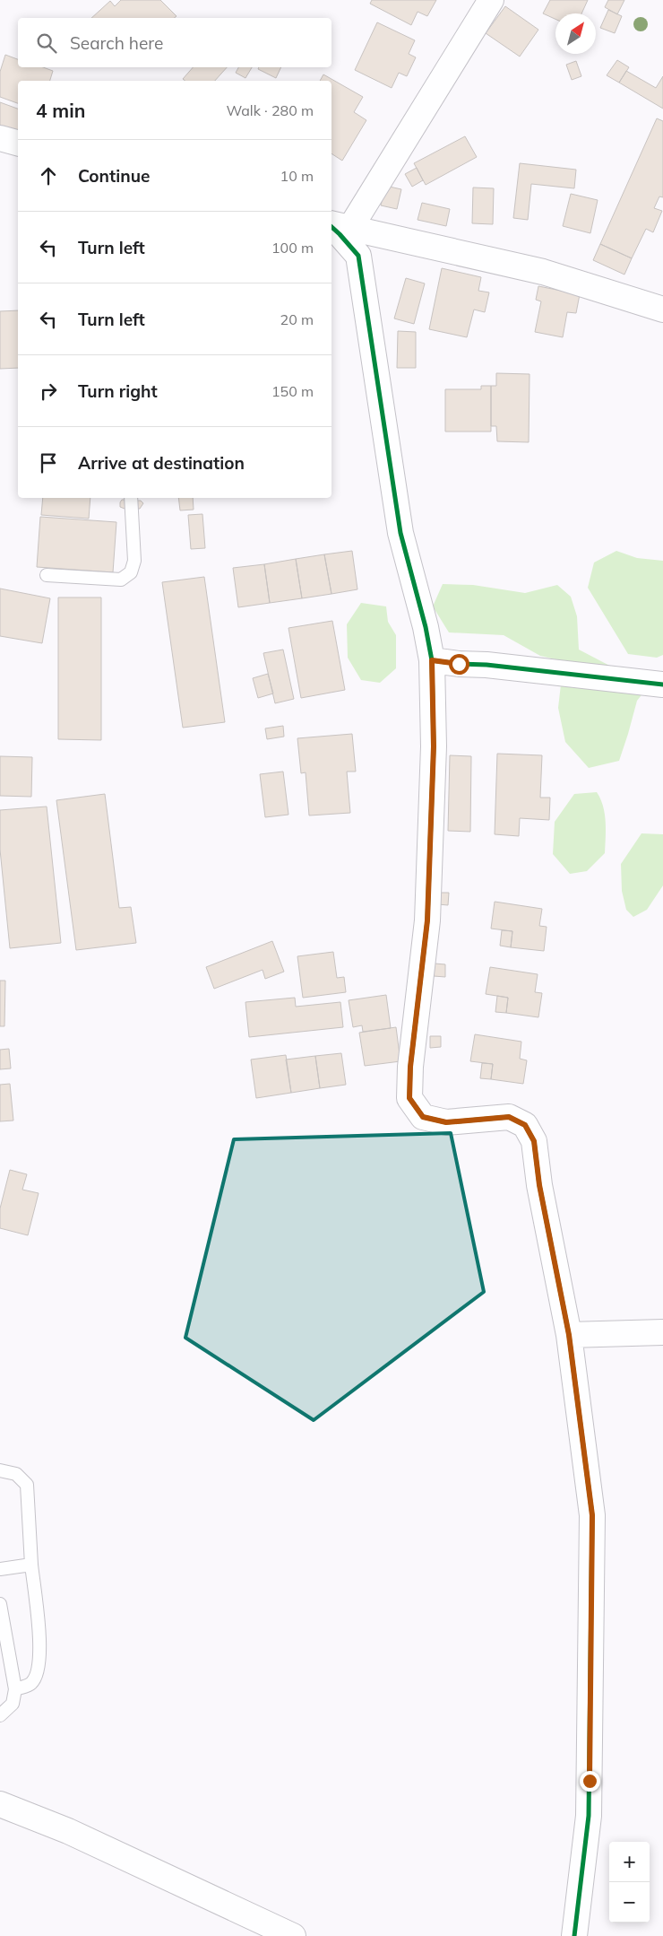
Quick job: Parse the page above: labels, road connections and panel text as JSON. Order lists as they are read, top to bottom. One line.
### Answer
{"north":"top right","page":{"search":"Search here","heading":["4 min","Walk · 280 m"],"list":[["Continue","10 m"],["Turn left","100 m"],["Turn left","20 m"],["Turn right","150 m"],"Arrive at destination"],"map_buttons":["+","−"]}}
